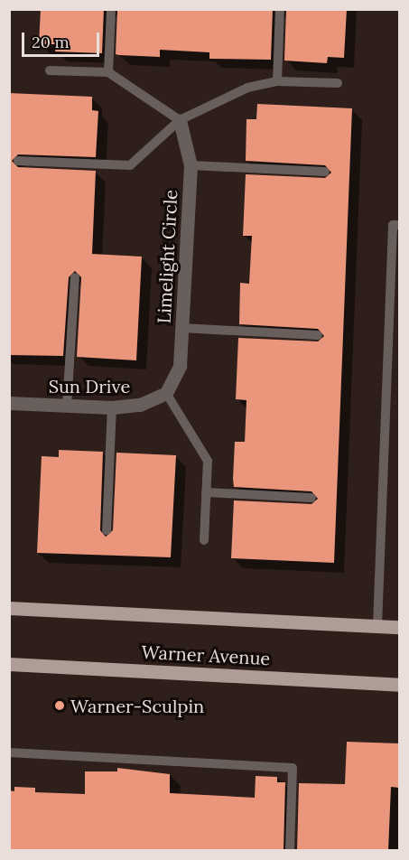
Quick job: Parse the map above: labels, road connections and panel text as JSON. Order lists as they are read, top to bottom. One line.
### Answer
{"streets":{"main road":["Warner Avenue"],"street":["Limelight Circle","Sun Drive"]},"crossings":[["Limelight Circle","Sun Drive"]],"places":["Warner-Sculpin"],"scale_bar":"20 m"}
